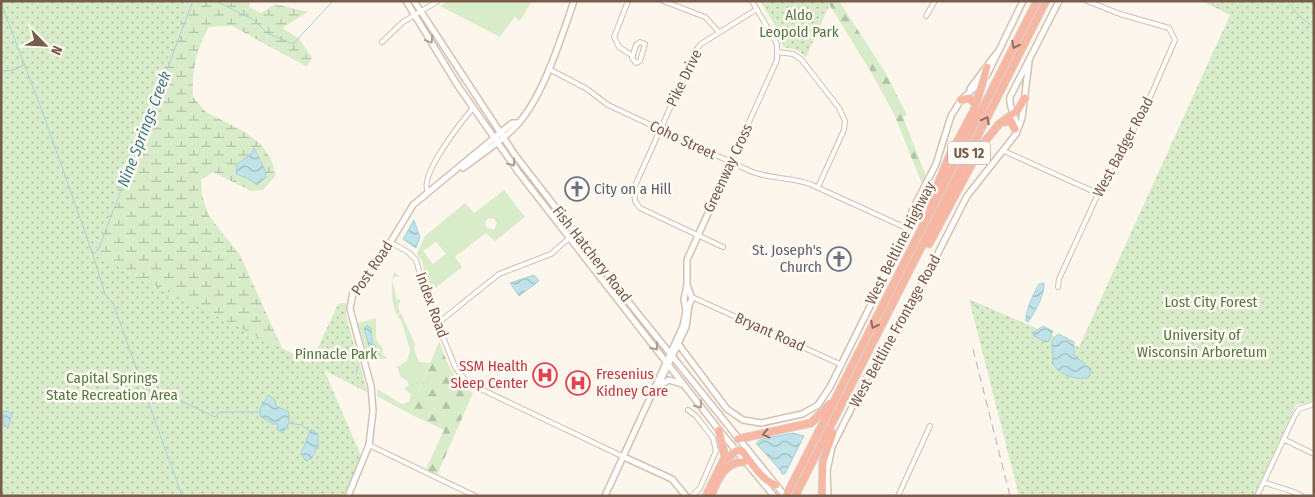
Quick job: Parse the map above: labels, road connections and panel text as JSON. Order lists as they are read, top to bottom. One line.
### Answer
{"streets":{"highway":["US 12","West Beltline Highway"],"street":["Pike Drive","Coho Street","West Badger Road","Greenway Cross","Fish Hatchery Road","Post Road","Index Road","West Beltline Frontage Road","Bryant Road"]},"crossings":[["Pike Drive","Coho Street"],["Pike Drive","Greenway Cross"],["Coho Street","Greenway Cross"],["Coho Street","Post Road"],["Coho Street","West Beltline Frontage Road"],["Greenway Cross","Fish Hatchery Road"],["Greenway Cross","Index Road"],["Greenway Cross","West Beltline Frontage Road"],["Greenway Cross","Bryant Road"],["West Beltline Highway","Fish Hatchery Road"],["Fish Hatchery Road","Post Road"],["Post Road","Index Road"],["West Beltline Frontage Road","Bryant Road"]],"water":["Nine Springs Creek"],"parks":["Aldo Leopold Park","Lost City Forest","University of Wisconsin Arboretum","Pinnacle Park","Capital Springs State Recreation Area"],"places":{"church":["City on a Hill","St. Joseph's Church"],"hospital":["SSM Health Sleep Center","Fresenius Kidney Care"]},"north":"bottom right"}
